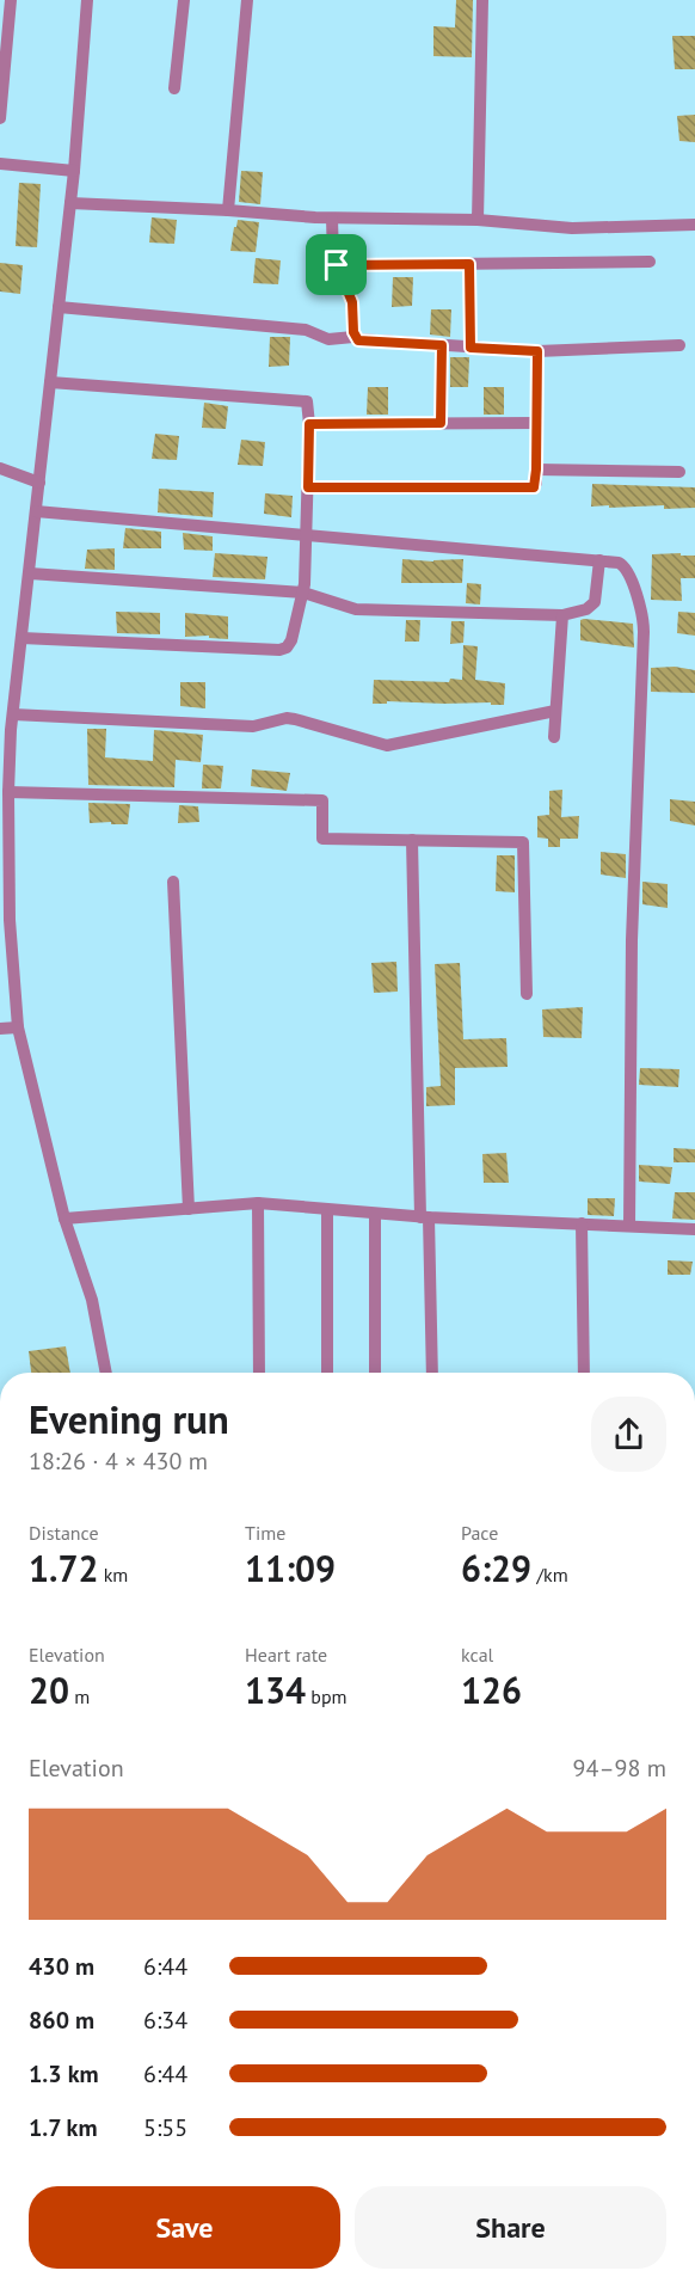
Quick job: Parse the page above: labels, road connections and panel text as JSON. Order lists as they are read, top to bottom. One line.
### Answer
{"page":{"heading":["Evening run","18:26 · 4 × 430 m"],"stats":[["Distance","1.72 km"],["Time","11:09"],["Pace","6:29 /km"],["Elevation","20 m"],["Heart rate","134 bpm"],["kcal","126"]],"chart":["Elevation","94–98 m"],"list":[{"name":"430 m","note":"6:44"},{"name":"860 m","note":"6:34"},{"name":"1.3 km","note":"6:44"},{"name":"1.7 km","note":"5:55"}],"buttons":["Save","Share"]}}
